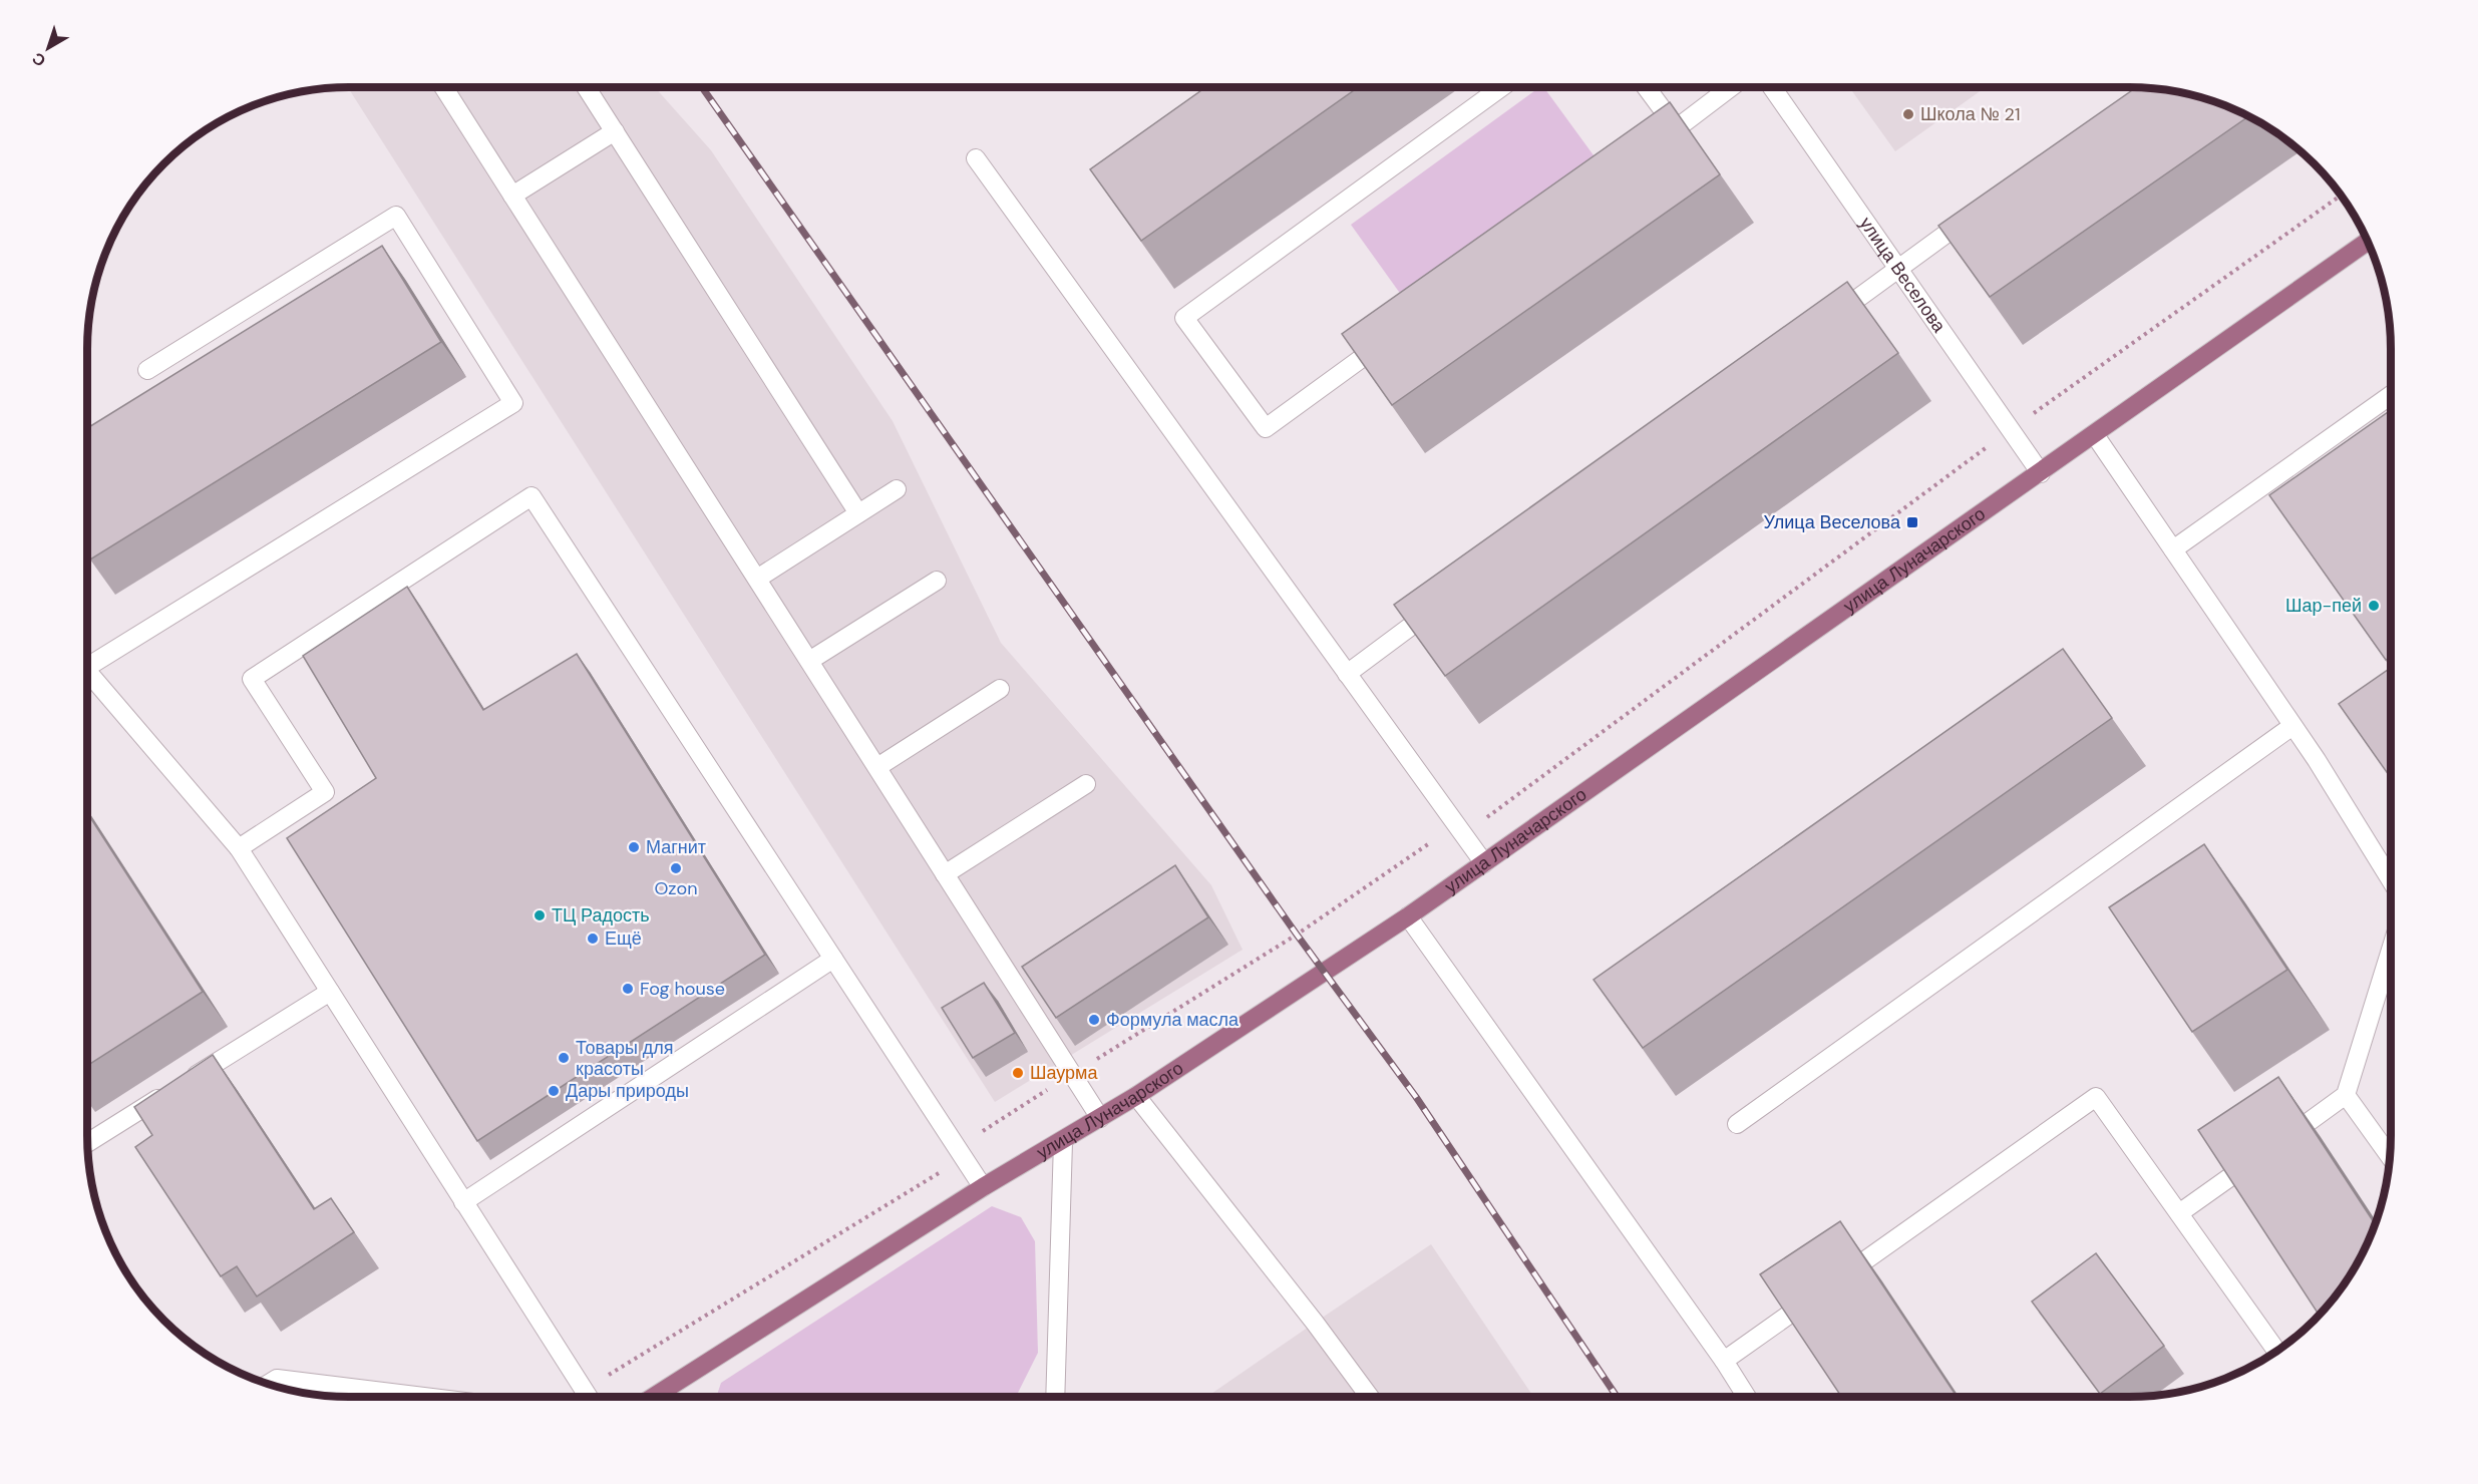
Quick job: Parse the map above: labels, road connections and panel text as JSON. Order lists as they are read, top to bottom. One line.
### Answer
{"streets":{"main road":["улица Луначарского"],"street":["улица Веселова"]},"crossings":[["улица Веселова","улица Луначарского"]],"places":{"other":["Школа № 21","Шар-пей","Магнит","Ozon","ТЦ Радость","Ещё","Fog house","Формула масла","Товары для красоты","Шаурма","Дары природы"],"transit":["Улица Веселова"]},"north":"bottom left"}
